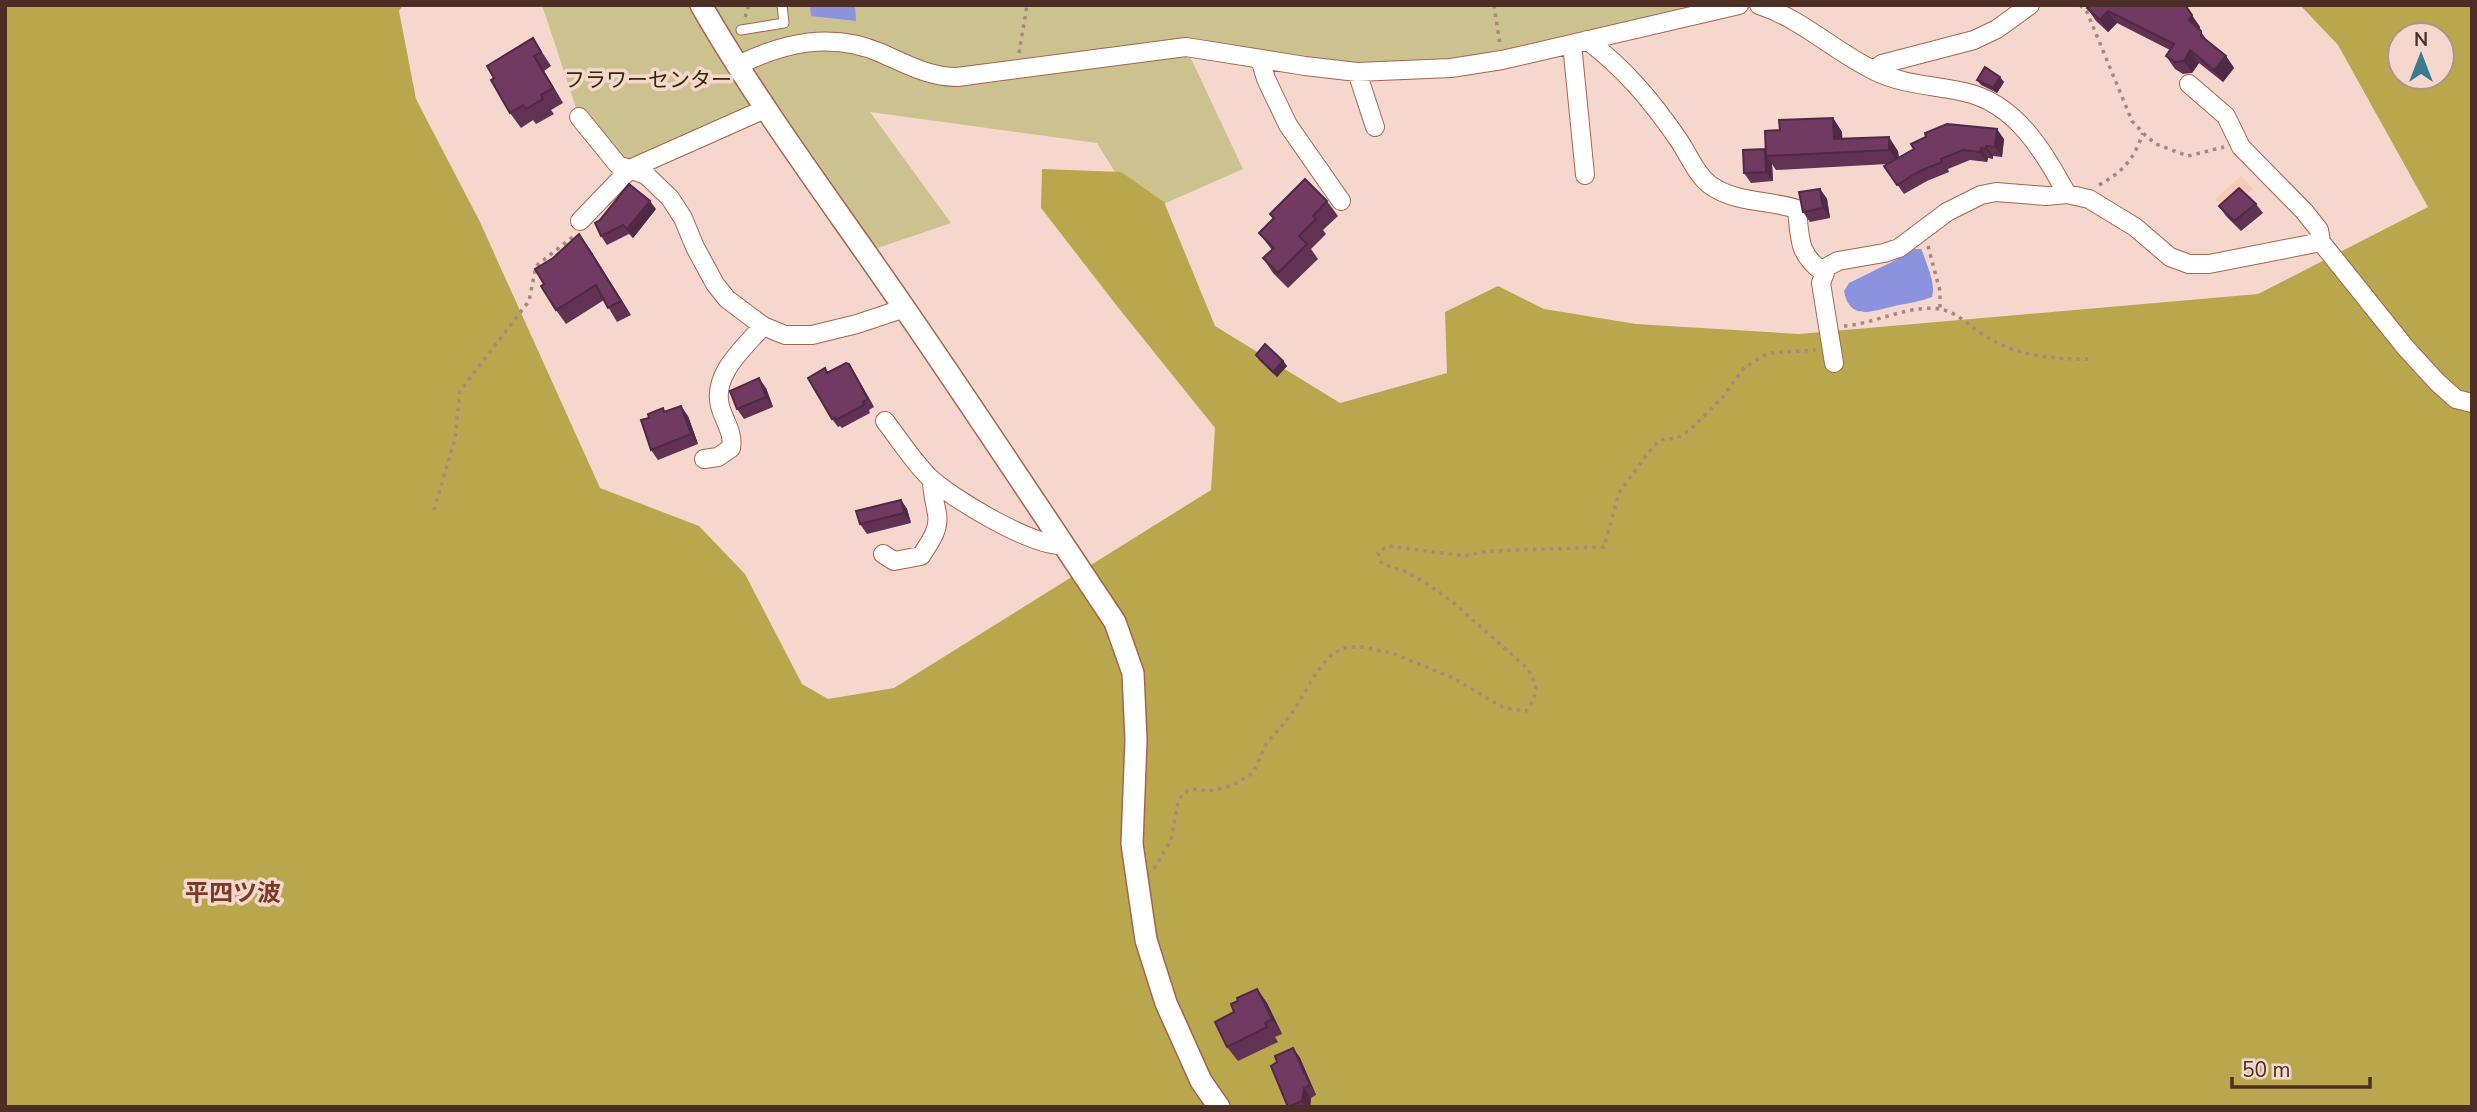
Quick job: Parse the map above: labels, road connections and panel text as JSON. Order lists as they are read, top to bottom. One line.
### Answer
{"districts":["平四ツ波"],"parks":["フラワーセンター"],"scale_bar":"50 m","north":"top"}
